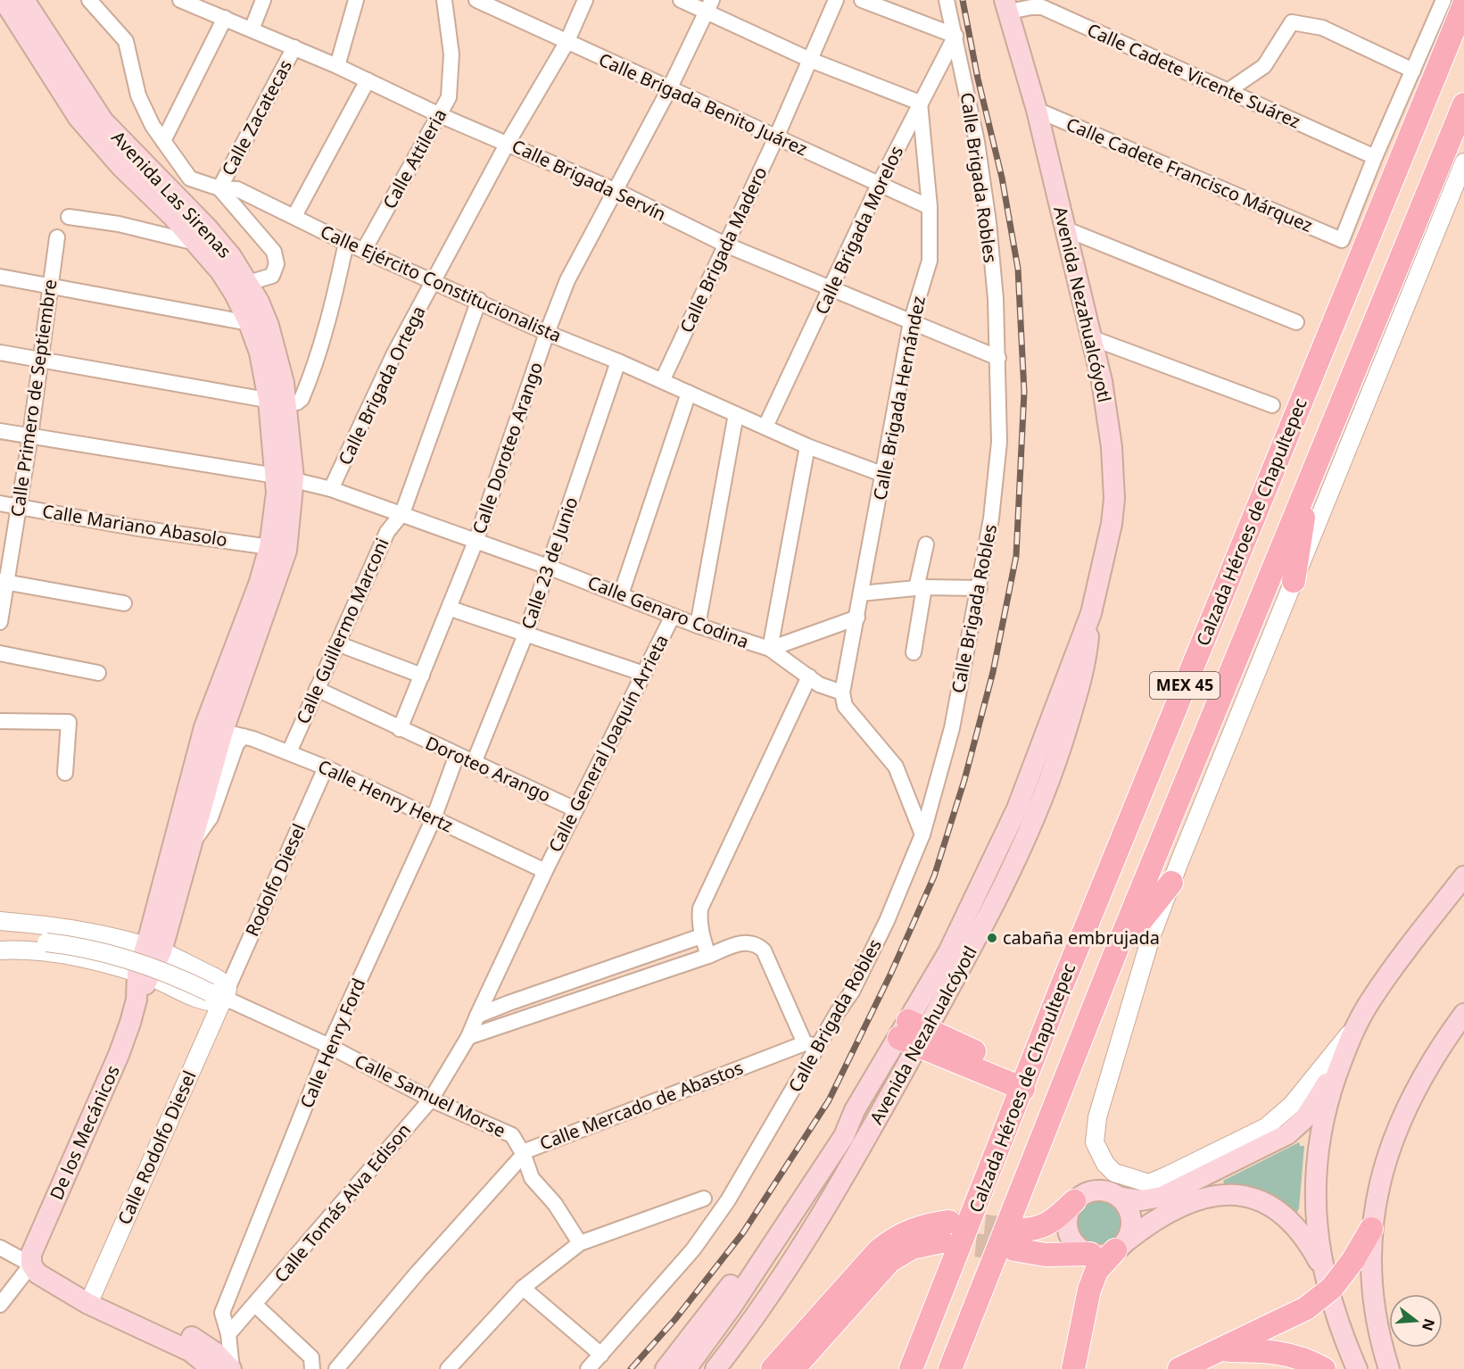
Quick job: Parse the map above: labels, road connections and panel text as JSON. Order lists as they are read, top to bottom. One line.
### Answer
{"streets":{"main road":["Avenida Las Sirenas","Avenida Nezahualcóyotl","Calzada Héroes de Chapultepec","MEX 45","De los Mecánicos"],"street":["Calle Cadete Vicente Suárez","Calle Brigada Benito Juárez","Calle Zacatecas","Calle Attileria","Calle Cadete Francisco Márquez","Calle Brigada Robles","Calle Brigada Servín","Calle Brigada Morelos","Calle Brigada Madero","Calle Ejército Constitucionalista","Calle Brigada Ortega","Calle Primero de Septiembre","Calle Brigada Hernández","Calle Doroteo Arango","Calle Mariano Abasolo","Calle 23 de Junio","Calle Genaro Codina","Calle Guillermo Marconi","Calle General Joaquín Arrieta","Doroteo Arango","Calle Henry Hertz","Rodolfo Diesel","Calle Henry Ford","Calle Samuel Morse","Calle Mercado de Abastos","Calle Rodolfo Diesel","Calle Tomás Alva Edison"]},"crossings":[["Calle Cadete Vicente Suárez","Calle Cadete Francisco Márquez"],["Calle Cadete Vicente Suárez","Avenida Nezahualcóyotl"],["Calle Brigada Benito Juárez","Calle Brigada Morelos"],["Calle Brigada Benito Juárez","Calle Brigada Madero"],["Calle Brigada Benito Juárez","Calle Brigada Ortega"],["Calle Brigada Benito Juárez","Calle Brigada Hernández"],["Calle Brigada Benito Juárez","Calle Doroteo Arango"],["Calle Zacatecas","Calle Brigada Servín"],["Calle Zacatecas","Calle Ejército Constitucionalista"],["Calle Attileria","Calle Brigada Servín"],["Calle Attileria","Calle Ejército Constitucionalista"],["Calle Cadete Francisco Márquez","Avenida Nezahualcóyotl"],["Calle Brigada Robles","Calle Brigada Servín"],["Calle Brigada Robles","Calle Brigada Morelos"],["Calle Brigada Robles","Calle Mercado de Abastos"],["Calle Brigada Servín","Calle Brigada Morelos"],["Calle Brigada Servín","Calle Brigada Madero"],["Calle Brigada Servín","Calle Brigada Ortega"],["Calle Brigada Servín","Calle Brigada Hernández"],["Calle Brigada Servín","Calle Doroteo Arango"],["Calle Brigada Morelos","Calle Ejército Constitucionalista"],["Calle Brigada Morelos","Calle Brigada Hernández"],["Calle Brigada Madero","Calle Ejército Constitucionalista"],["Calle Ejército Constitucionalista","Calle Brigada Ortega"],["Calle Ejército Constitucionalista","Calle Brigada Hernández"],["Calle Ejército Constitucionalista","Calle Doroteo Arango"],["Calle Ejército Constitucionalista","Calle 23 de Junio"],["Calle Ejército Constitucionalista","Calle Guillermo Marconi"],["Calle Brigada Ortega","Calle Genaro Codina"],["Calle Primero de Septiembre","Calle Mariano Abasolo"],["Calle Primero de Septiembre","Calle Genaro Codina"],["Calle Brigada Hernández","Calle Genaro Codina"],["Calle Doroteo Arango","Calle Genaro Codina"],["Calle Doroteo Arango","Doroteo Arango"],["Calle 23 de Junio","Calle Genaro Codina"],["Calle 23 de Junio","Doroteo Arango"],["Calle Genaro Codina","Calle Guillermo Marconi"],["Calle Genaro Codina","Calle General Joaquín Arrieta"],["Calle Guillermo Marconi","Doroteo Arango"],["Calle Guillermo Marconi","Calle Henry Hertz"],["Calle General Joaquín Arrieta","Doroteo Arango"],["Calle General Joaquín Arrieta","Calle Henry Hertz"],["Calle General Joaquín Arrieta","Calle Tomás Alva Edison"],["Doroteo Arango","Calle Henry Ford"],["Calle Henry Hertz","Rodolfo Diesel"],["Calle Henry Hertz","Calle Henry Ford"],["Rodolfo Diesel","Calle Samuel Morse"],["Rodolfo Diesel","Calle Rodolfo Diesel"],["Calle Henry Ford","Calle Samuel Morse"],["Calle Henry Ford","Calle Tomás Alva Edison"],["Calle Samuel Morse","Calle Mercado de Abastos"],["Calle Samuel Morse","Calle Rodolfo Diesel"],["Calle Samuel Morse","Calle Tomás Alva Edison"]],"places":["cabaña embrujada"],"north":"right"}
